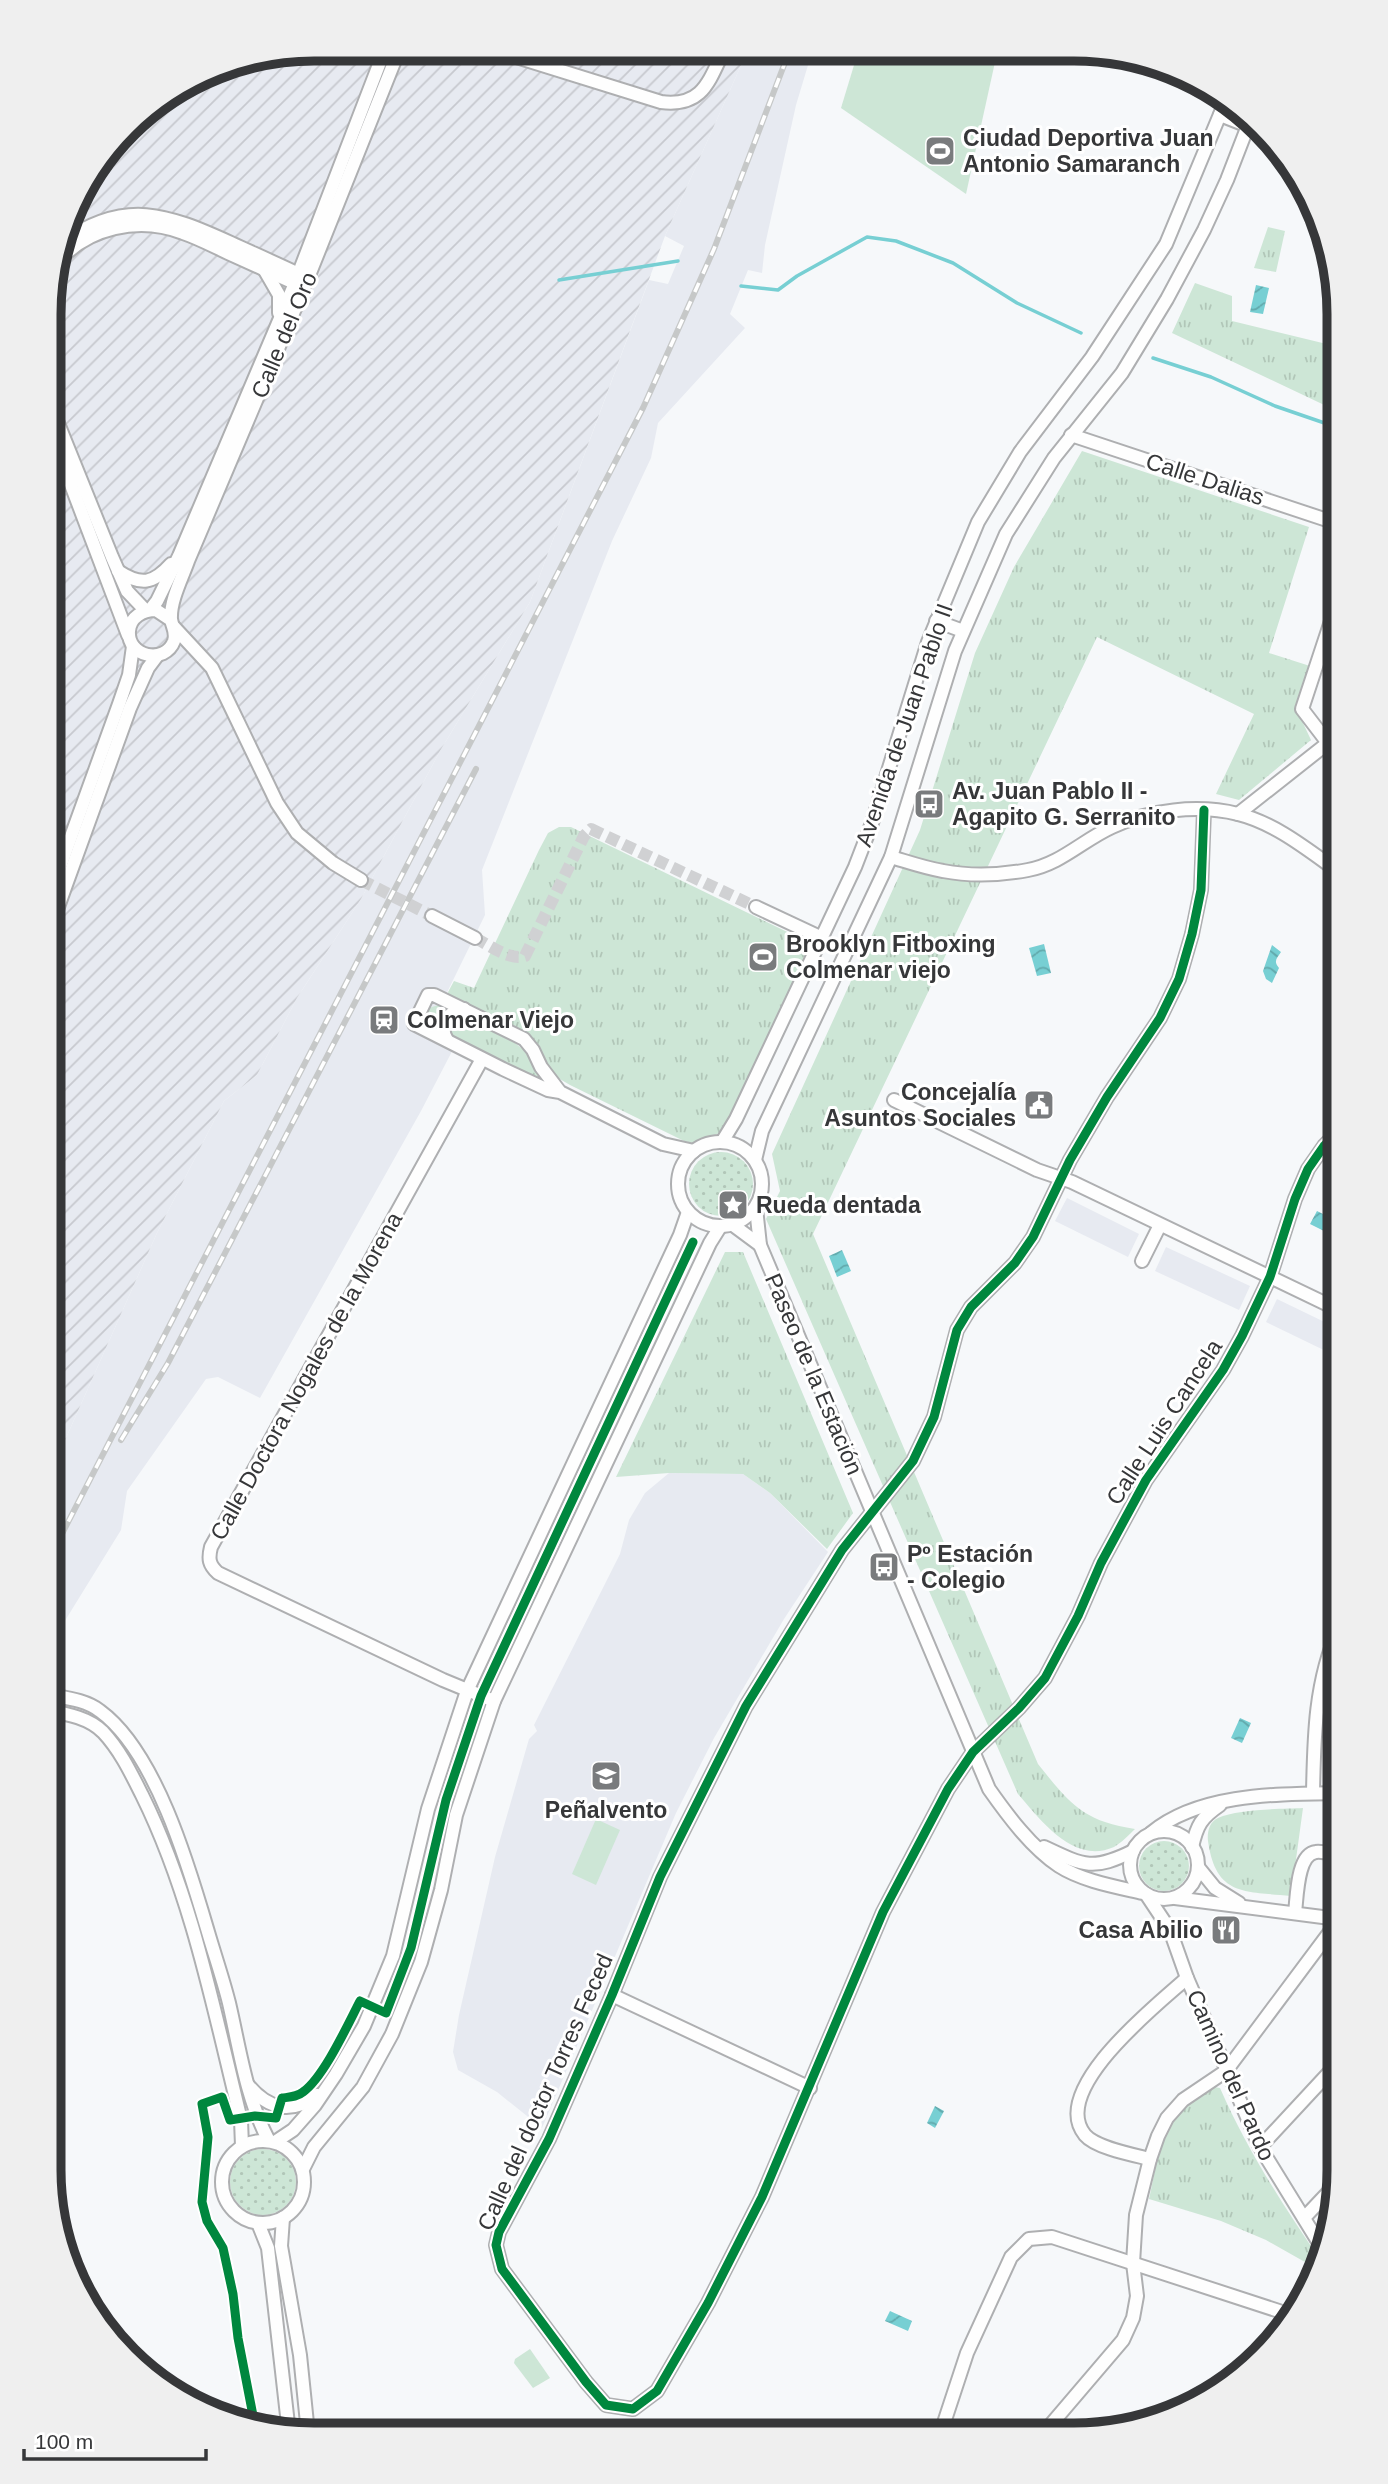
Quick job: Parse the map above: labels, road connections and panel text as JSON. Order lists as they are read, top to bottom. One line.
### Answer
{"streets":{"street":["Calle del Oro","Calle Dalias","Avenida de Juan Pablo II","Paseo de la Estación","Calle Doctora Nogales de la Morena","Calle Luis Cancela","Camino del Pardo","Calle del doctor Torres Feced"]},"crossings":[["Calle Dalias","Avenida de Juan Pablo II"],["Avenida de Juan Pablo II","Paseo de la Estación"],["Paseo de la Estación","Calle Luis Cancela"],["Paseo de la Estación","Camino del Pardo"],["Paseo de la Estación","Calle del doctor Torres Feced"],["Calle Luis Cancela","Calle del doctor Torres Feced"]],"places":{"sports":["Ciudad Deportiva Juan Antonio Samaranch","Brooklyn Fitboxing Colmenar viejo"],"bus stop":["Av. Juan Pablo II - Agapito G. Serranito","Pº Estación - Colegio"],"station":["Colmenar Viejo"],"public building":["Concejalía Asuntos Sociales"],"place":["Rueda dentada"],"school or university":["Peñalvento"],"restaurant":["Casa Abilio"]},"scale_bar":"100 m"}
